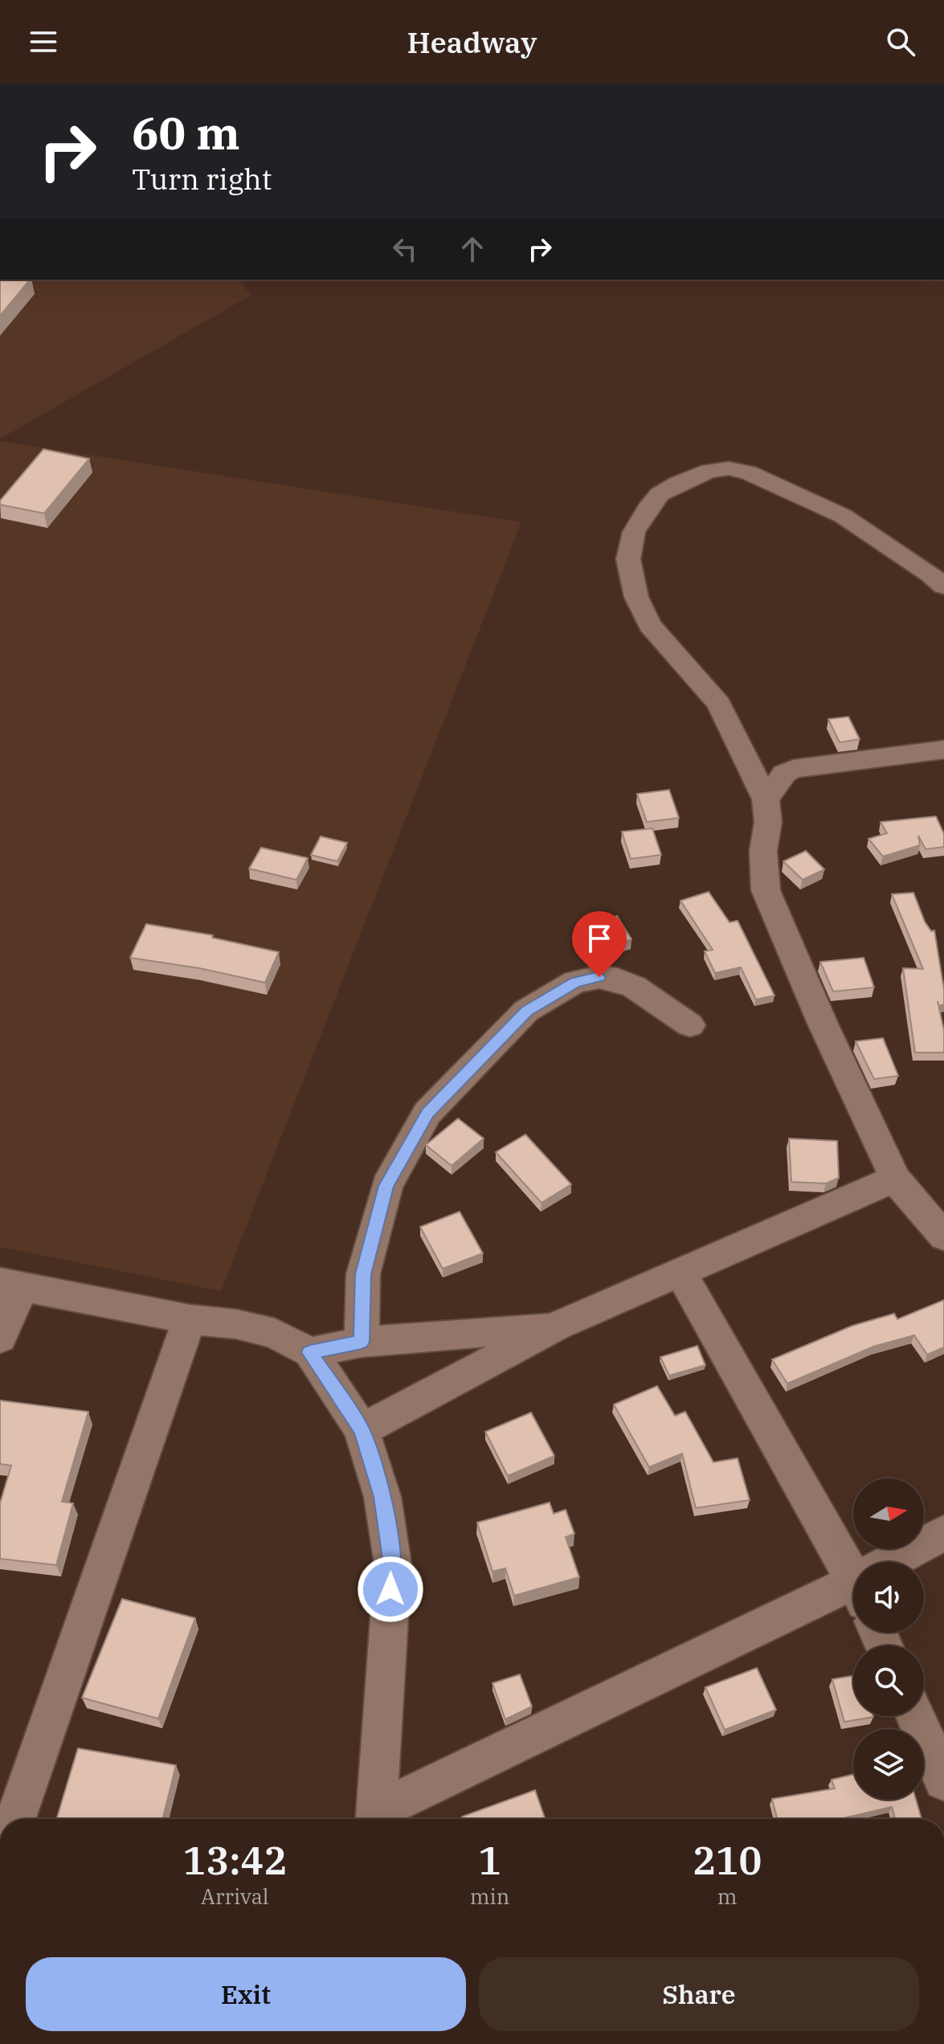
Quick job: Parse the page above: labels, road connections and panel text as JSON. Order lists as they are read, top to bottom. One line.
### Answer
{"north":"right","page":{"header":"Headway","turn":["60 m","Turn right"],"eta":["13:42","Arrival","1","min","210","m"],"buttons":["Exit","Share"]}}
